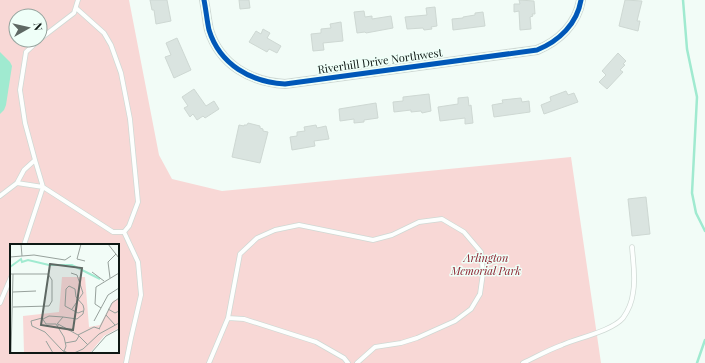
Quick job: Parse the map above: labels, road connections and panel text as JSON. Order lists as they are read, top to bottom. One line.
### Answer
{"streets":{"street":["Riverhill Drive Northwest"]},"parks":["Arlington Memorial Park"],"north":"right"}
